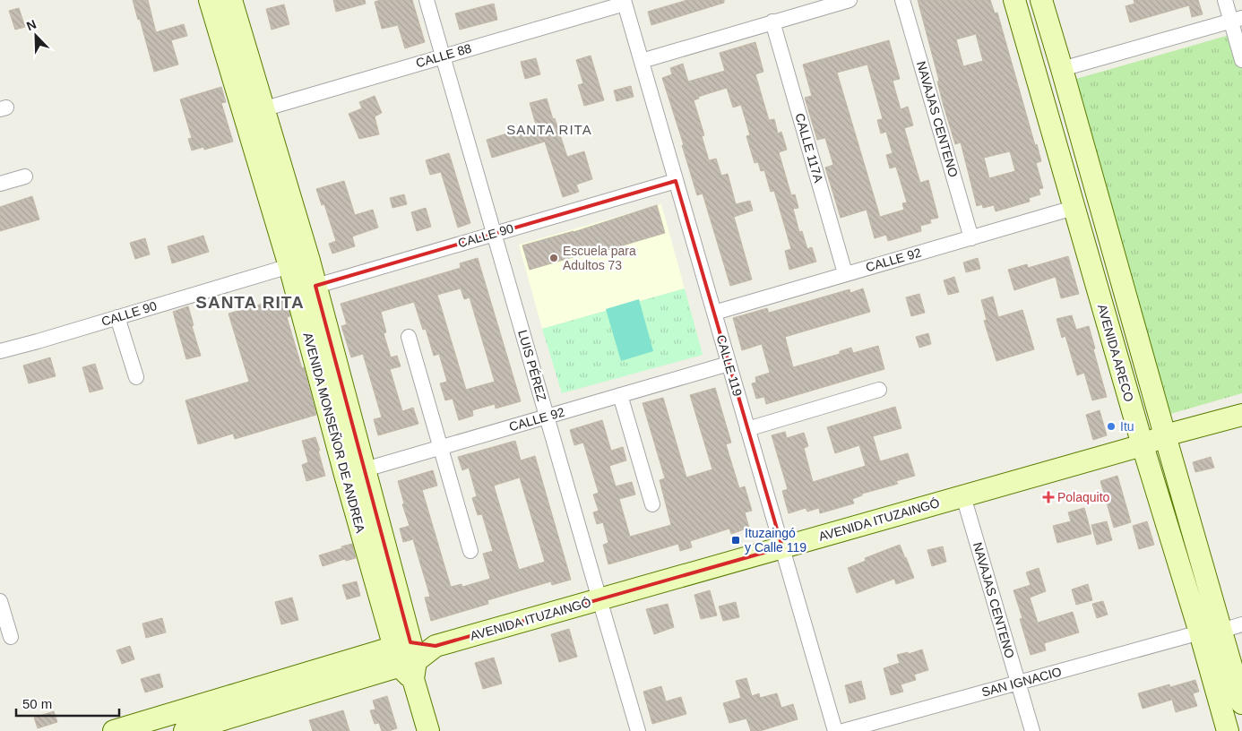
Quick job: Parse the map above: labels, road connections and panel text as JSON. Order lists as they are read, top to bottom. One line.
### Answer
{"streets":{"main road":["AVENIDA ARECO","AVENIDA MONSEÑOR DE ANDREA","AVENIDA ITUZAINGÓ"],"street":["CALLE 88","NAVAJAS CENTENO","CALLE 117A","CALLE 90","CALLE 92","LUIS PÉREZ","CALLE 119","SAN IGNACIO"]},"crossings":[["CALLE 88","LUIS PÉREZ"],["CALLE 88","CALLE 119"],["CALLE 88","AVENIDA MONSEÑOR DE ANDREA"],["NAVAJAS CENTENO","CALLE 92"],["NAVAJAS CENTENO","AVENIDA ITUZAINGÓ"],["NAVAJAS CENTENO","SAN IGNACIO"],["CALLE 117A","CALLE 92"],["CALLE 90","LUIS PÉREZ"],["CALLE 90","CALLE 119"],["CALLE 90","AVENIDA MONSEÑOR DE ANDREA"],["CALLE 92","AVENIDA ARECO"],["CALLE 92","LUIS PÉREZ"],["CALLE 92","CALLE 119"],["CALLE 92","AVENIDA MONSEÑOR DE ANDREA"],["AVENIDA ARECO","AVENIDA ITUZAINGÓ"],["AVENIDA ARECO","SAN IGNACIO"],["LUIS PÉREZ","AVENIDA ITUZAINGÓ"],["CALLE 119","AVENIDA ITUZAINGÓ"],["AVENIDA MONSEÑOR DE ANDREA","AVENIDA ITUZAINGÓ"]],"districts":["SANTA RITA","SANTA RITA"],"places":{"other":["Escuela para Adultos 73","Itu"],"health":["Polaquito"],"transit":["Ituzaingó y Calle 119"]},"scale_bar":"50 m","north":"top left"}
